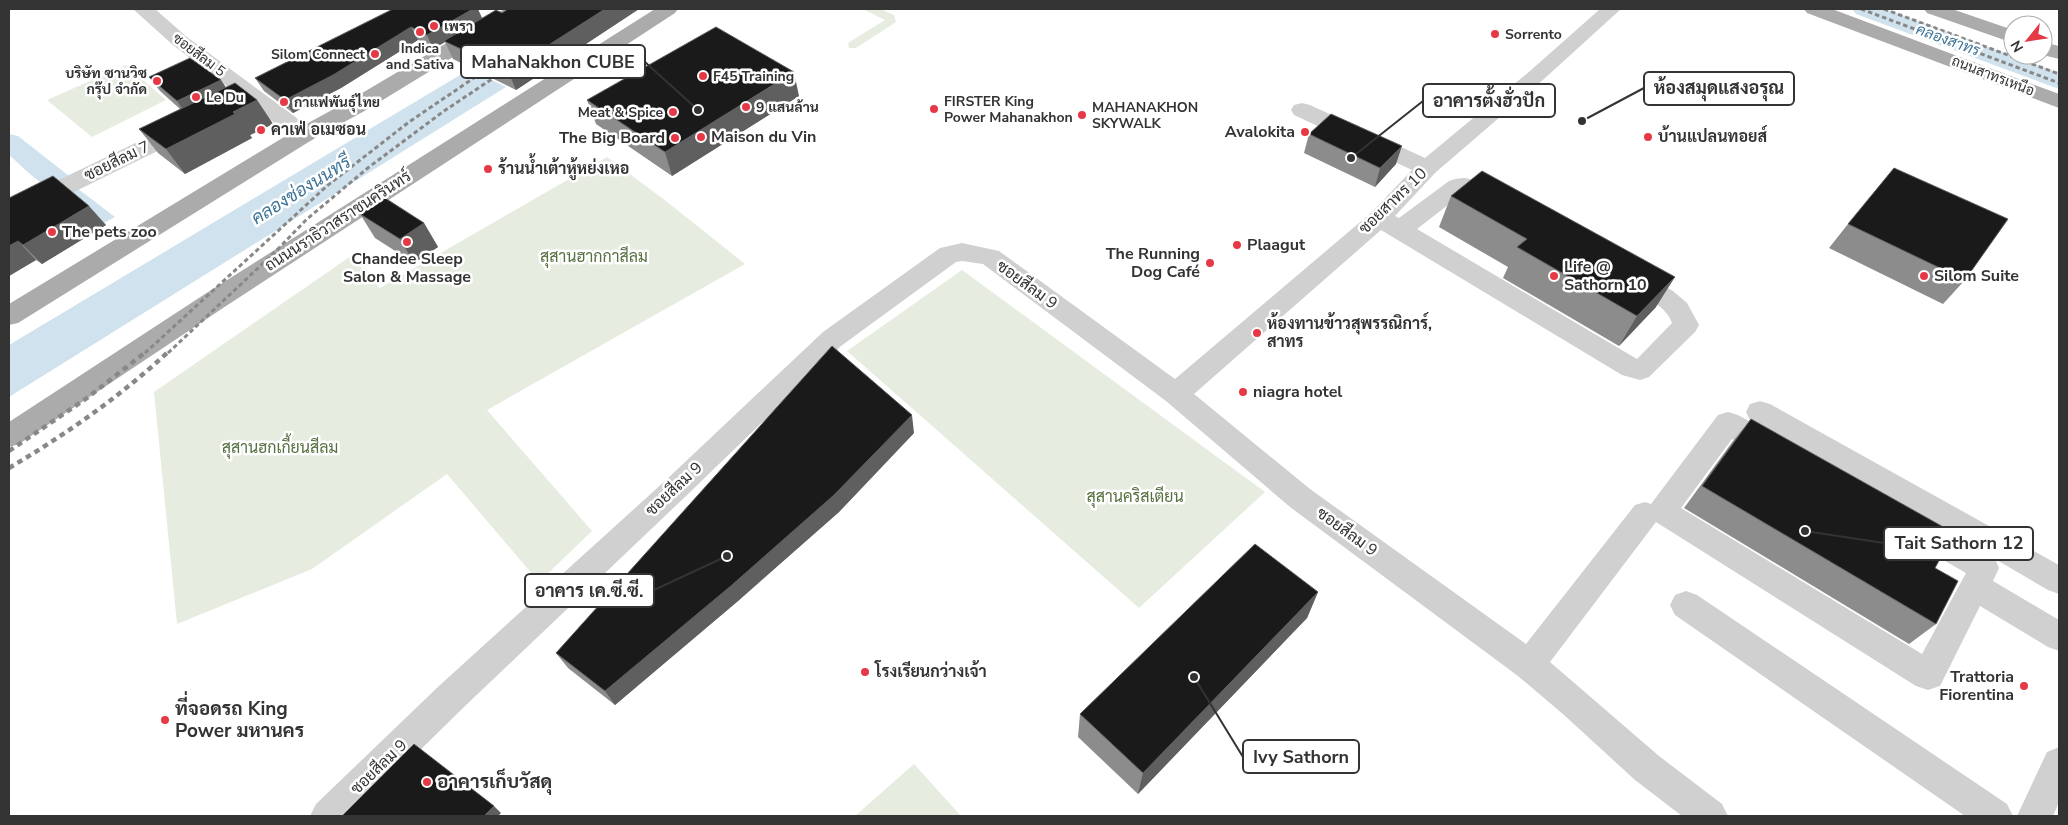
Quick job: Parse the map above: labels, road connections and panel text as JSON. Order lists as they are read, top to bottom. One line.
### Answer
{"streets":{"main road":["ถนนสาทรเหนือ","ถนนนราธิวาสราชนครินทร์"],"street":["ซอยสีลม 5","ซอยสีลม 7","ซอยสาทร 10","ซอยสีลม 9"]},"crossings":[["ซอยสีลม 5","ซอยสีลม 7"],["ซอยสาทร 10","ซอยสีลม 9"]],"water":["คลองสาทร","คลองช่องนนทรี"],"parks":["สุสานฮากกาสีลม","สุสานฮกเกี้ยนสีลม","สุสานคริสเตียน"],"places":["เพรา","Indica and Sativa","Sorrento","Silom Connect","F45 Training","บริษัท ซานวิซ กรุ๊ป จำกัด","Le Du","กาแฟพันธ์ุไทย","9 แสนล้าน","FIRSTER King Power Mahanakhon","MahaNakhon CUBE","Meat & Spice","MAHANAKHON SKYWALK","ห้องสมุดแสงอรุณ","คาเฟ่ อเมซอน","Avalokita","Maison du Vin","บ้านแปลนทอยส์","The Big Board","อาคารตั้งฮั่วปัก","ร้านน้ำเต้าหู้หย่งเหอ","The pets zoo","Chandee Sleep Salon & Massage","Plaagut","The Running Dog Café","Life @ Sathorn 10","Silom Suite","ห้องทานข้าวสุพรรณิการ์, สาทร","niagra hotel","Tait Sathorn 12","อาคาร เค.ซี.ซี.","โรงเรียนกว่างเจ้า","Ivy Sathorn","Trattoria Fiorentina","ที่จอดรถ King Power มหานคร","อาคารเก็บวัสดุ"],"north":"bottom left"}
